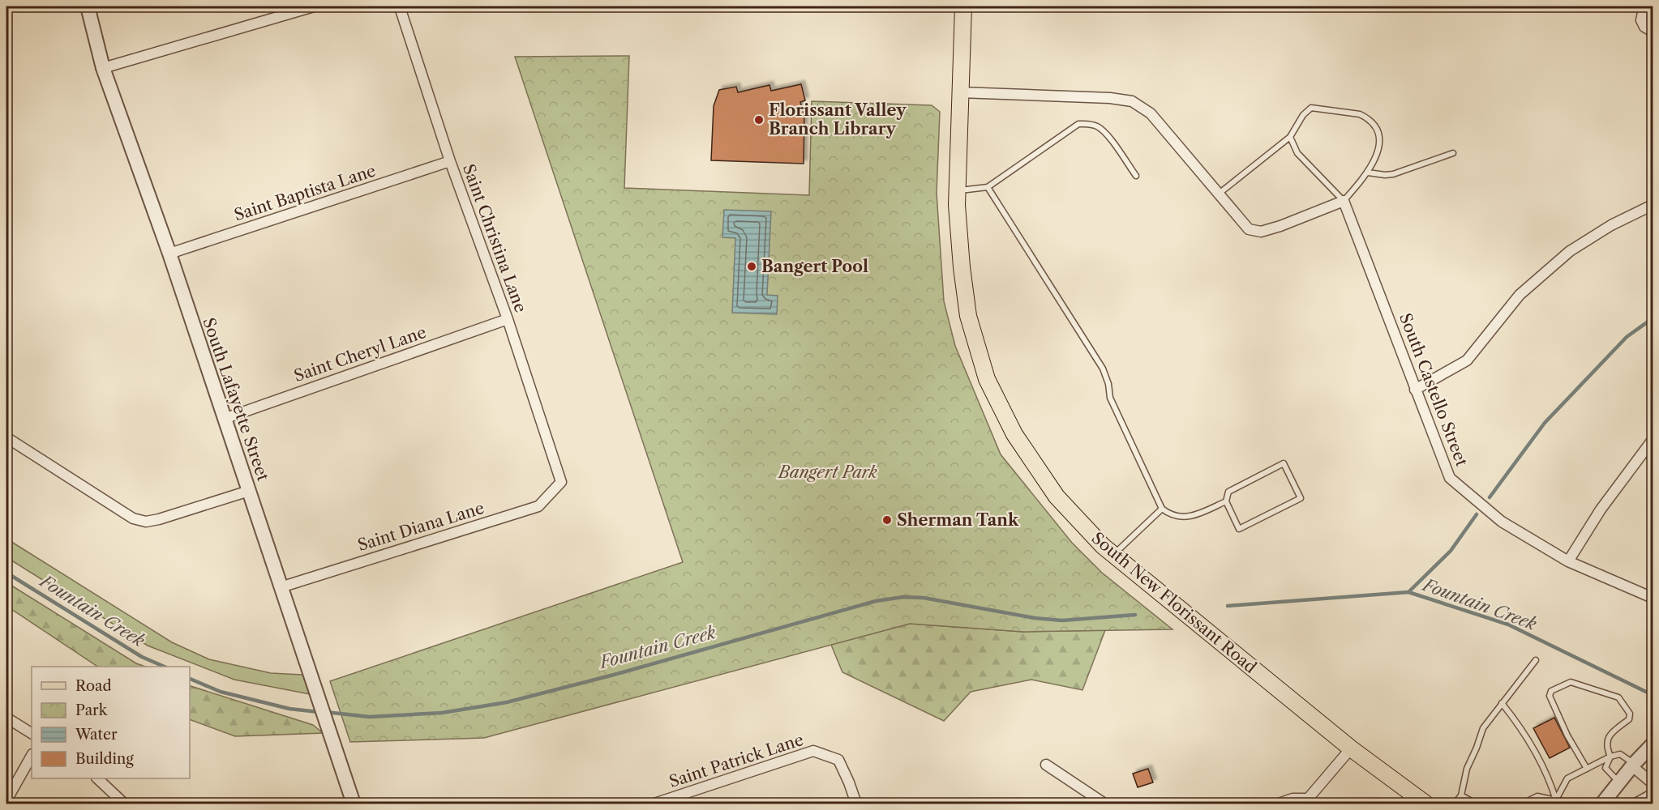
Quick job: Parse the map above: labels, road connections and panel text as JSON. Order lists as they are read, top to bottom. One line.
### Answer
{"streets":{"main road":["South New Florissant Road"],"street":["Saint Baptista Lane","Saint Christina Lane","Saint Cheryl Lane","South Castello Street","South Lafayette Street","Saint Diana Lane","Saint Patrick Lane"]},"crossings":[["Saint Baptista Lane","Saint Christina Lane"],["Saint Baptista Lane","South Lafayette Street"],["Saint Christina Lane","Saint Cheryl Lane"],["Saint Christina Lane","Saint Diana Lane"],["Saint Cheryl Lane","South Lafayette Street"],["South Lafayette Street","Saint Diana Lane"]],"water":["Fountain Creek"],"parks":["Bangert Park"],"places":["Florissant Valley Branch Library","Bangert Pool","Sherman Tank"],"legend":["Road","Park","Water","Building"]}
